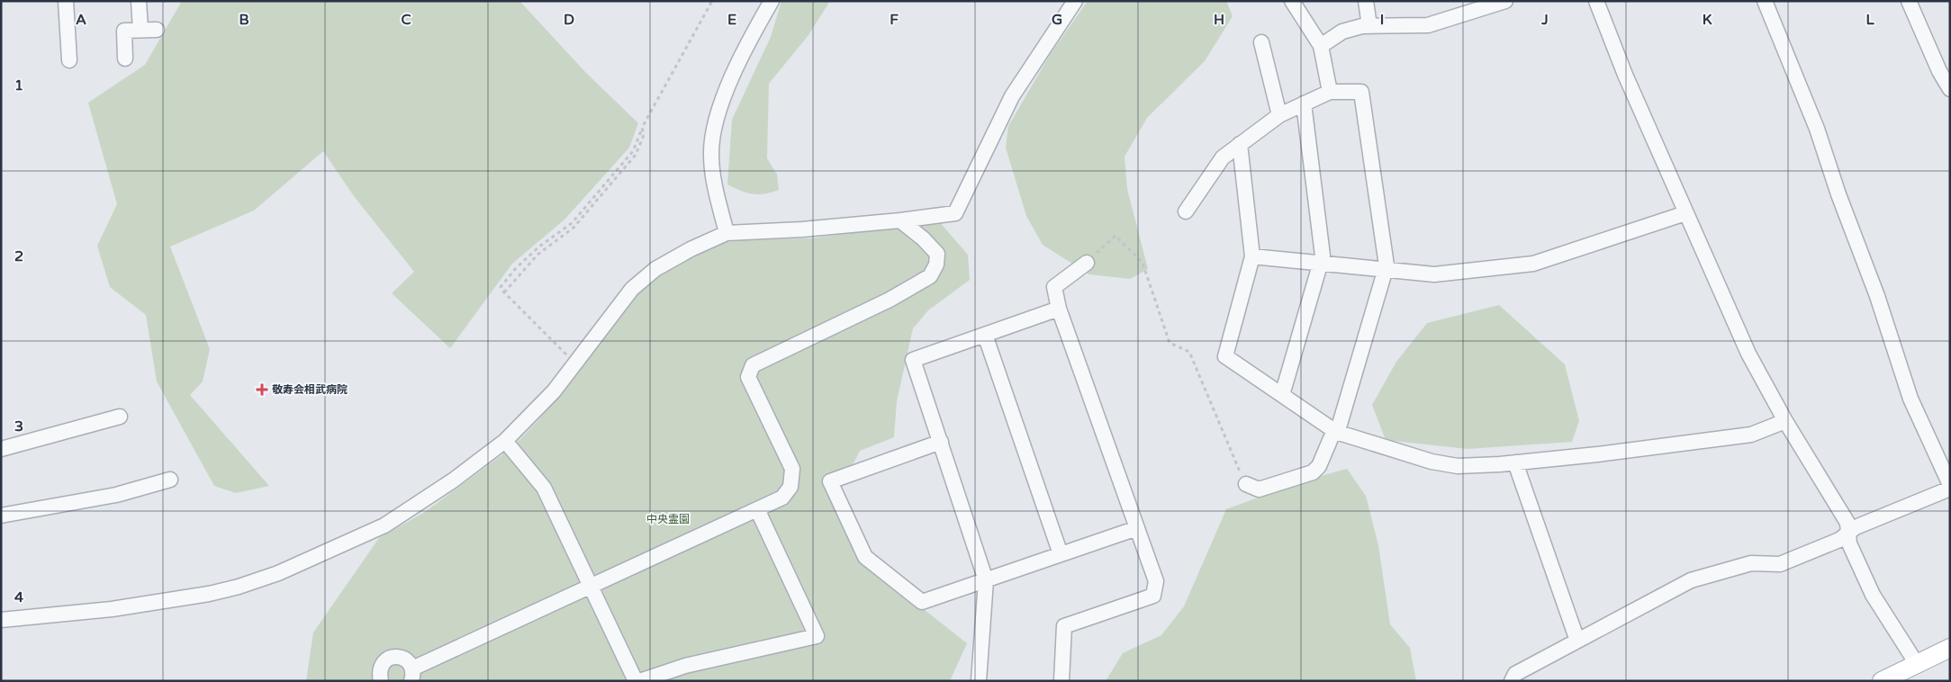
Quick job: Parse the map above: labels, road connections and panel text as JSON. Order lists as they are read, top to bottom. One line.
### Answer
{"parks":["中央霊園"],"places":{"health":["敬寿会相武病院"]},"grid":{"columns":["A","B","C","D","E","F","G","H","I","J","K","L"],"rows":["1","2","3","4"]}}
